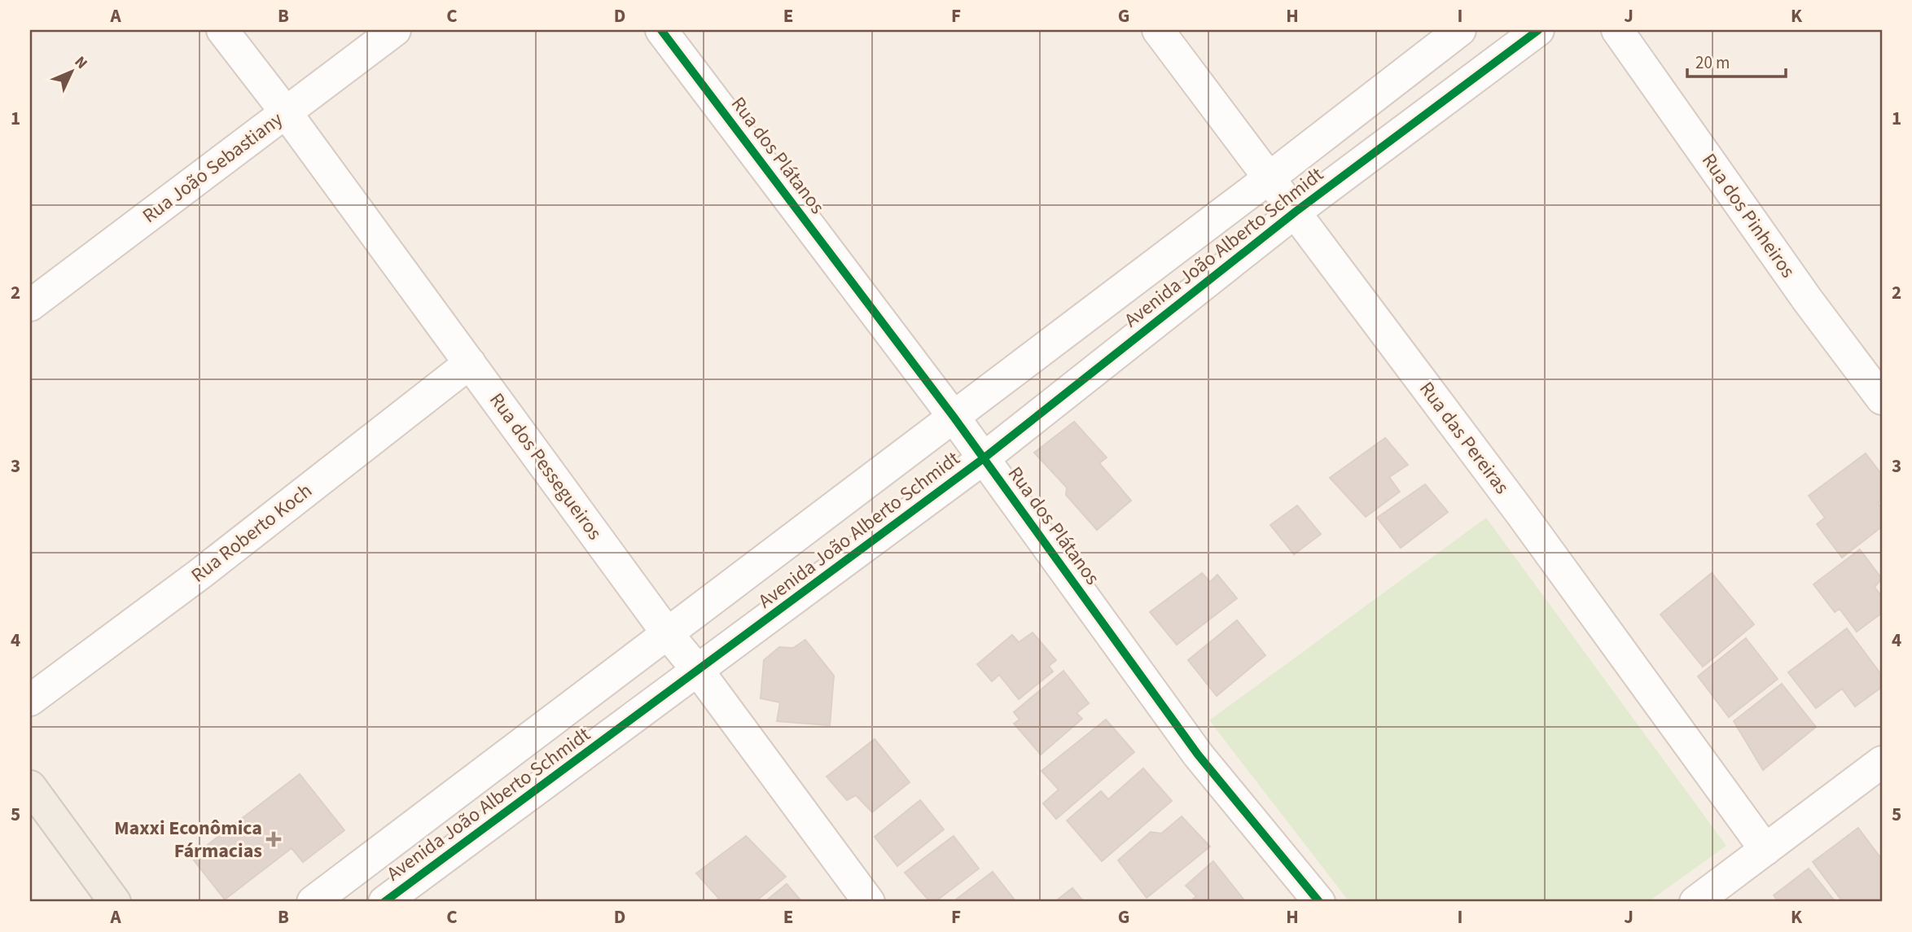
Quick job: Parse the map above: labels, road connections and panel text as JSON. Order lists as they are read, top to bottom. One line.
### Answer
{"streets":{"street":["Rua dos Plátanos","Rua João Sebastiany","Rua dos Pinheiros","Avenida João Alberto Schmidt","Rua das Pereiras","Rua dos Pessegueiros","Rua Roberto Koch"]},"crossings":[["Rua dos Plátanos","Avenida João Alberto Schmidt"],["Rua João Sebastiany","Rua dos Pessegueiros"],["Avenida João Alberto Schmidt","Rua das Pereiras"],["Avenida João Alberto Schmidt","Rua dos Pessegueiros"],["Rua dos Pessegueiros","Rua Roberto Koch"]],"places":{"health":["Maxxi Econômica Fármacias"]},"scale_bar":"20 m","north":"top right","grid":{"columns":["A","B","C","D","E","F","G","H","I","J","K"],"rows":["1","2","3","4","5"]}}
